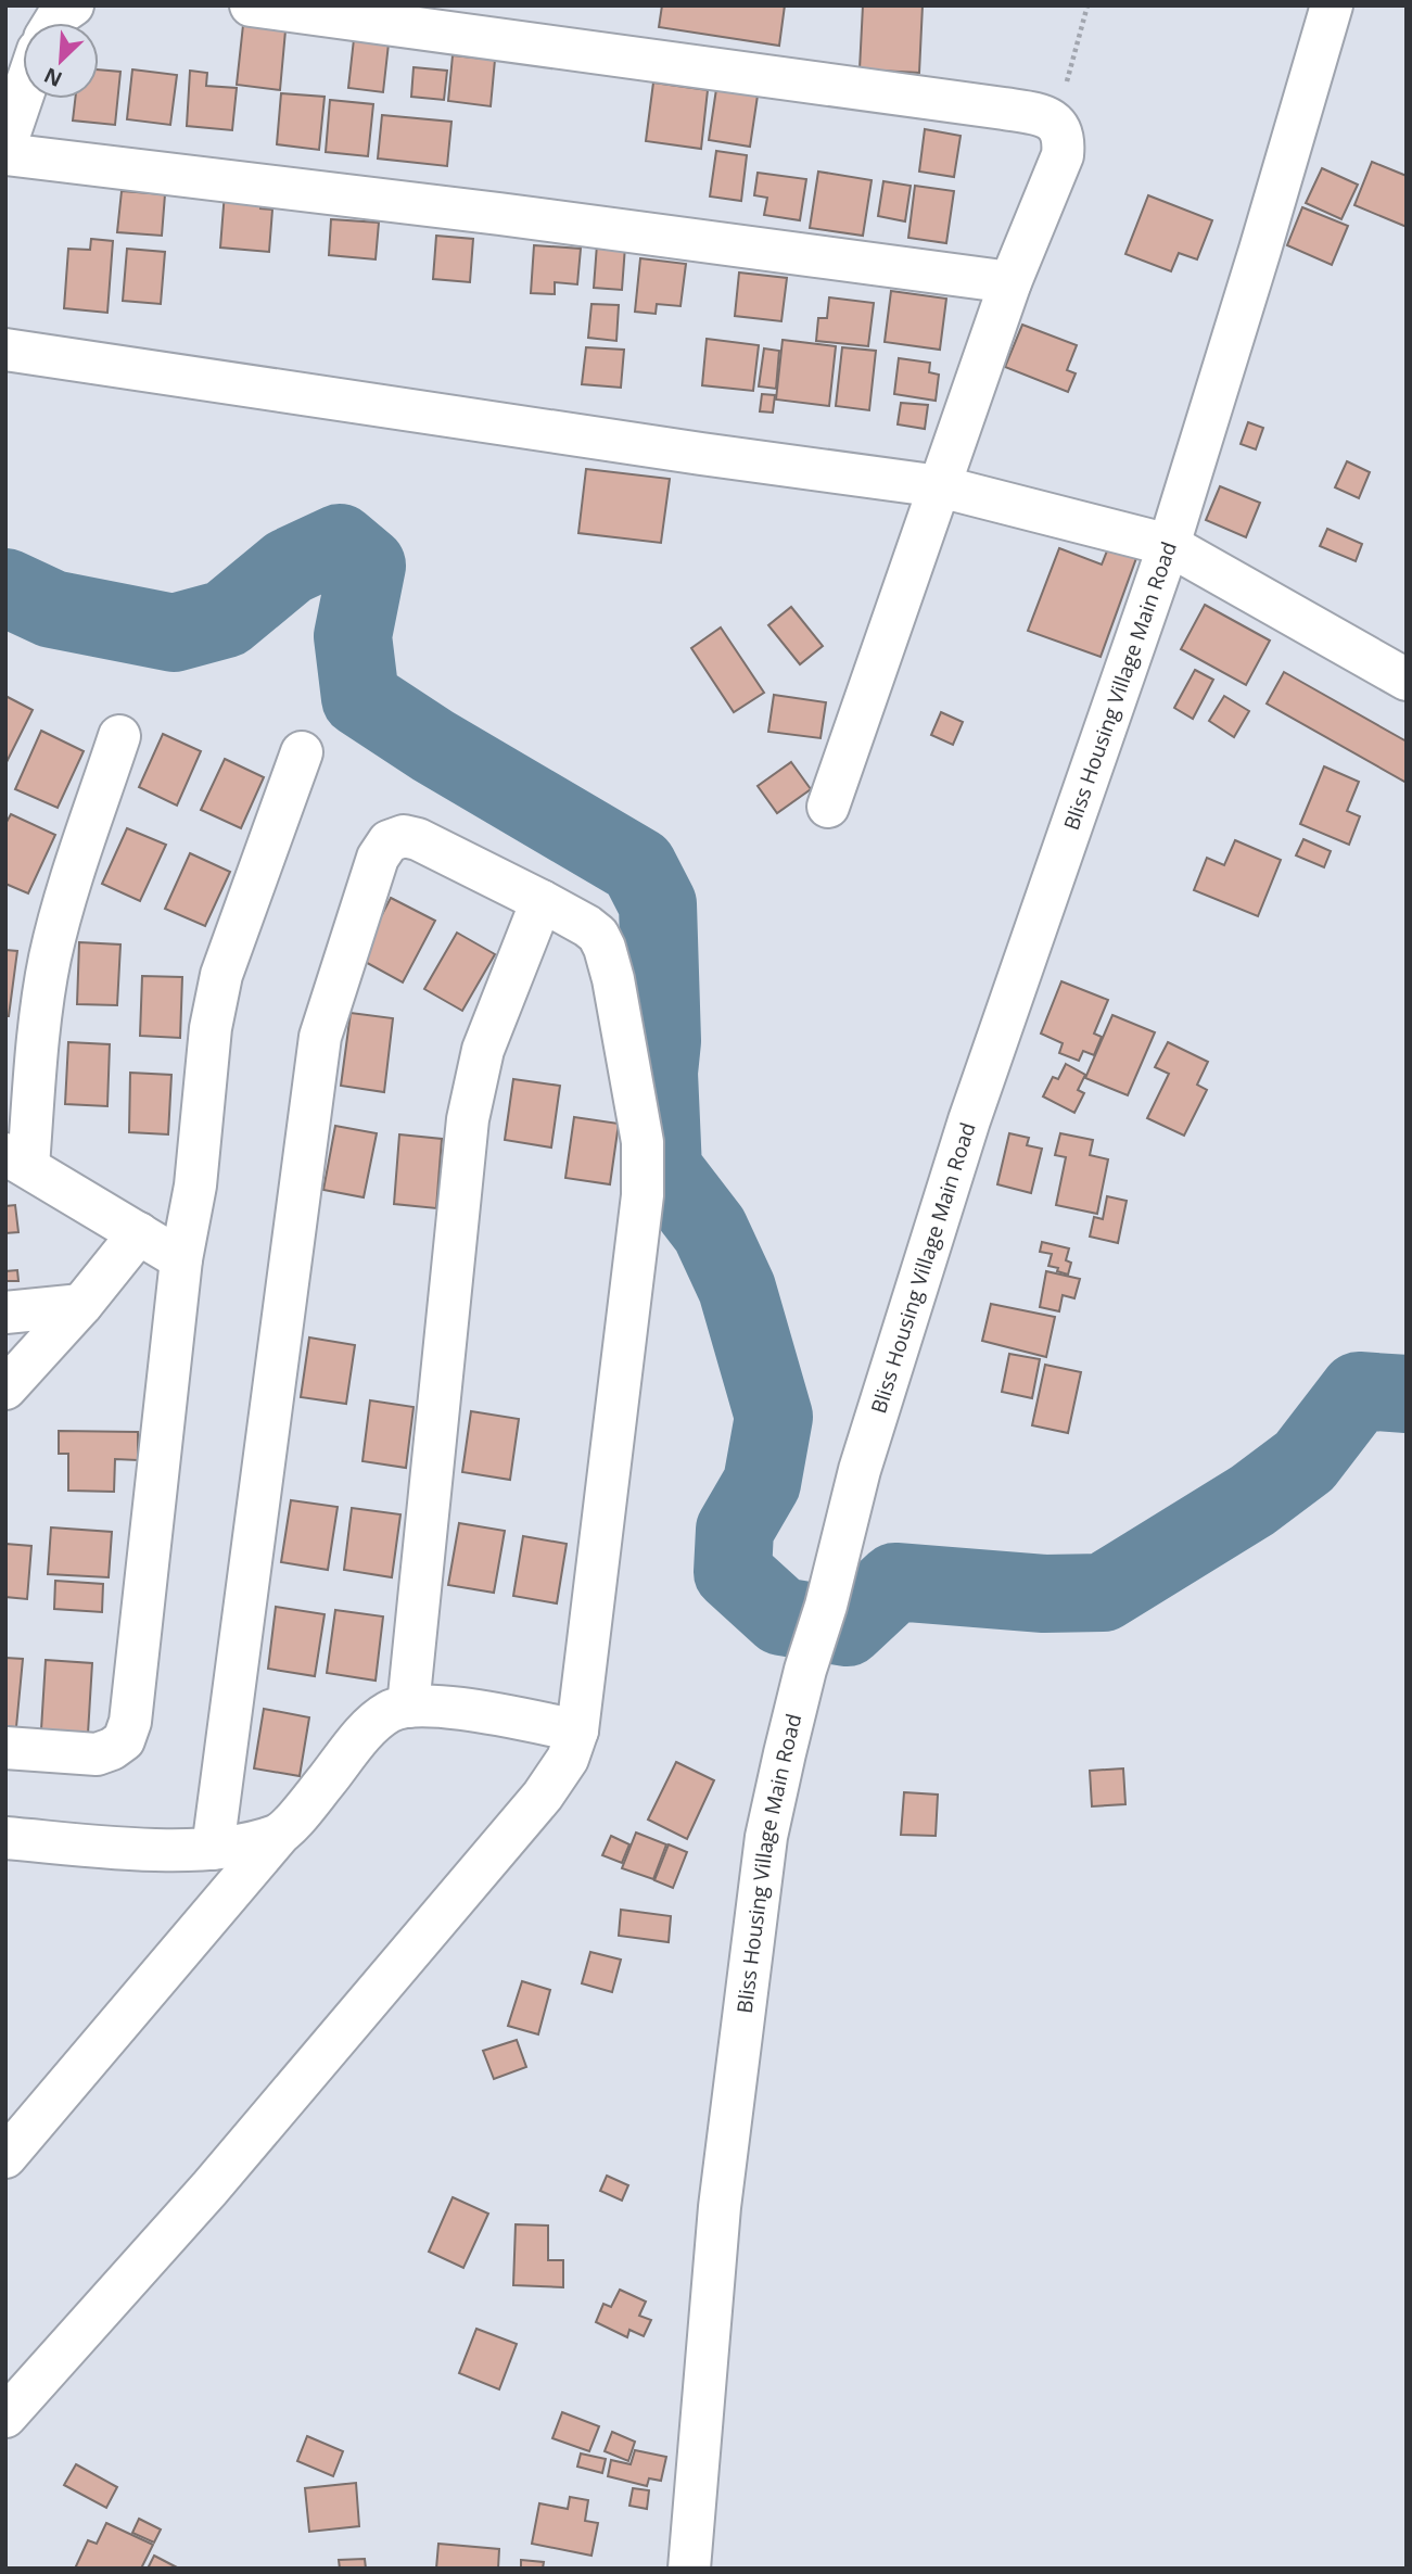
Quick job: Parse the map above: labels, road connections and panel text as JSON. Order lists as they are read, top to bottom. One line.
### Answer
{"streets":{"street":["Bliss Housing Village Main Road"]},"north":"bottom left"}
